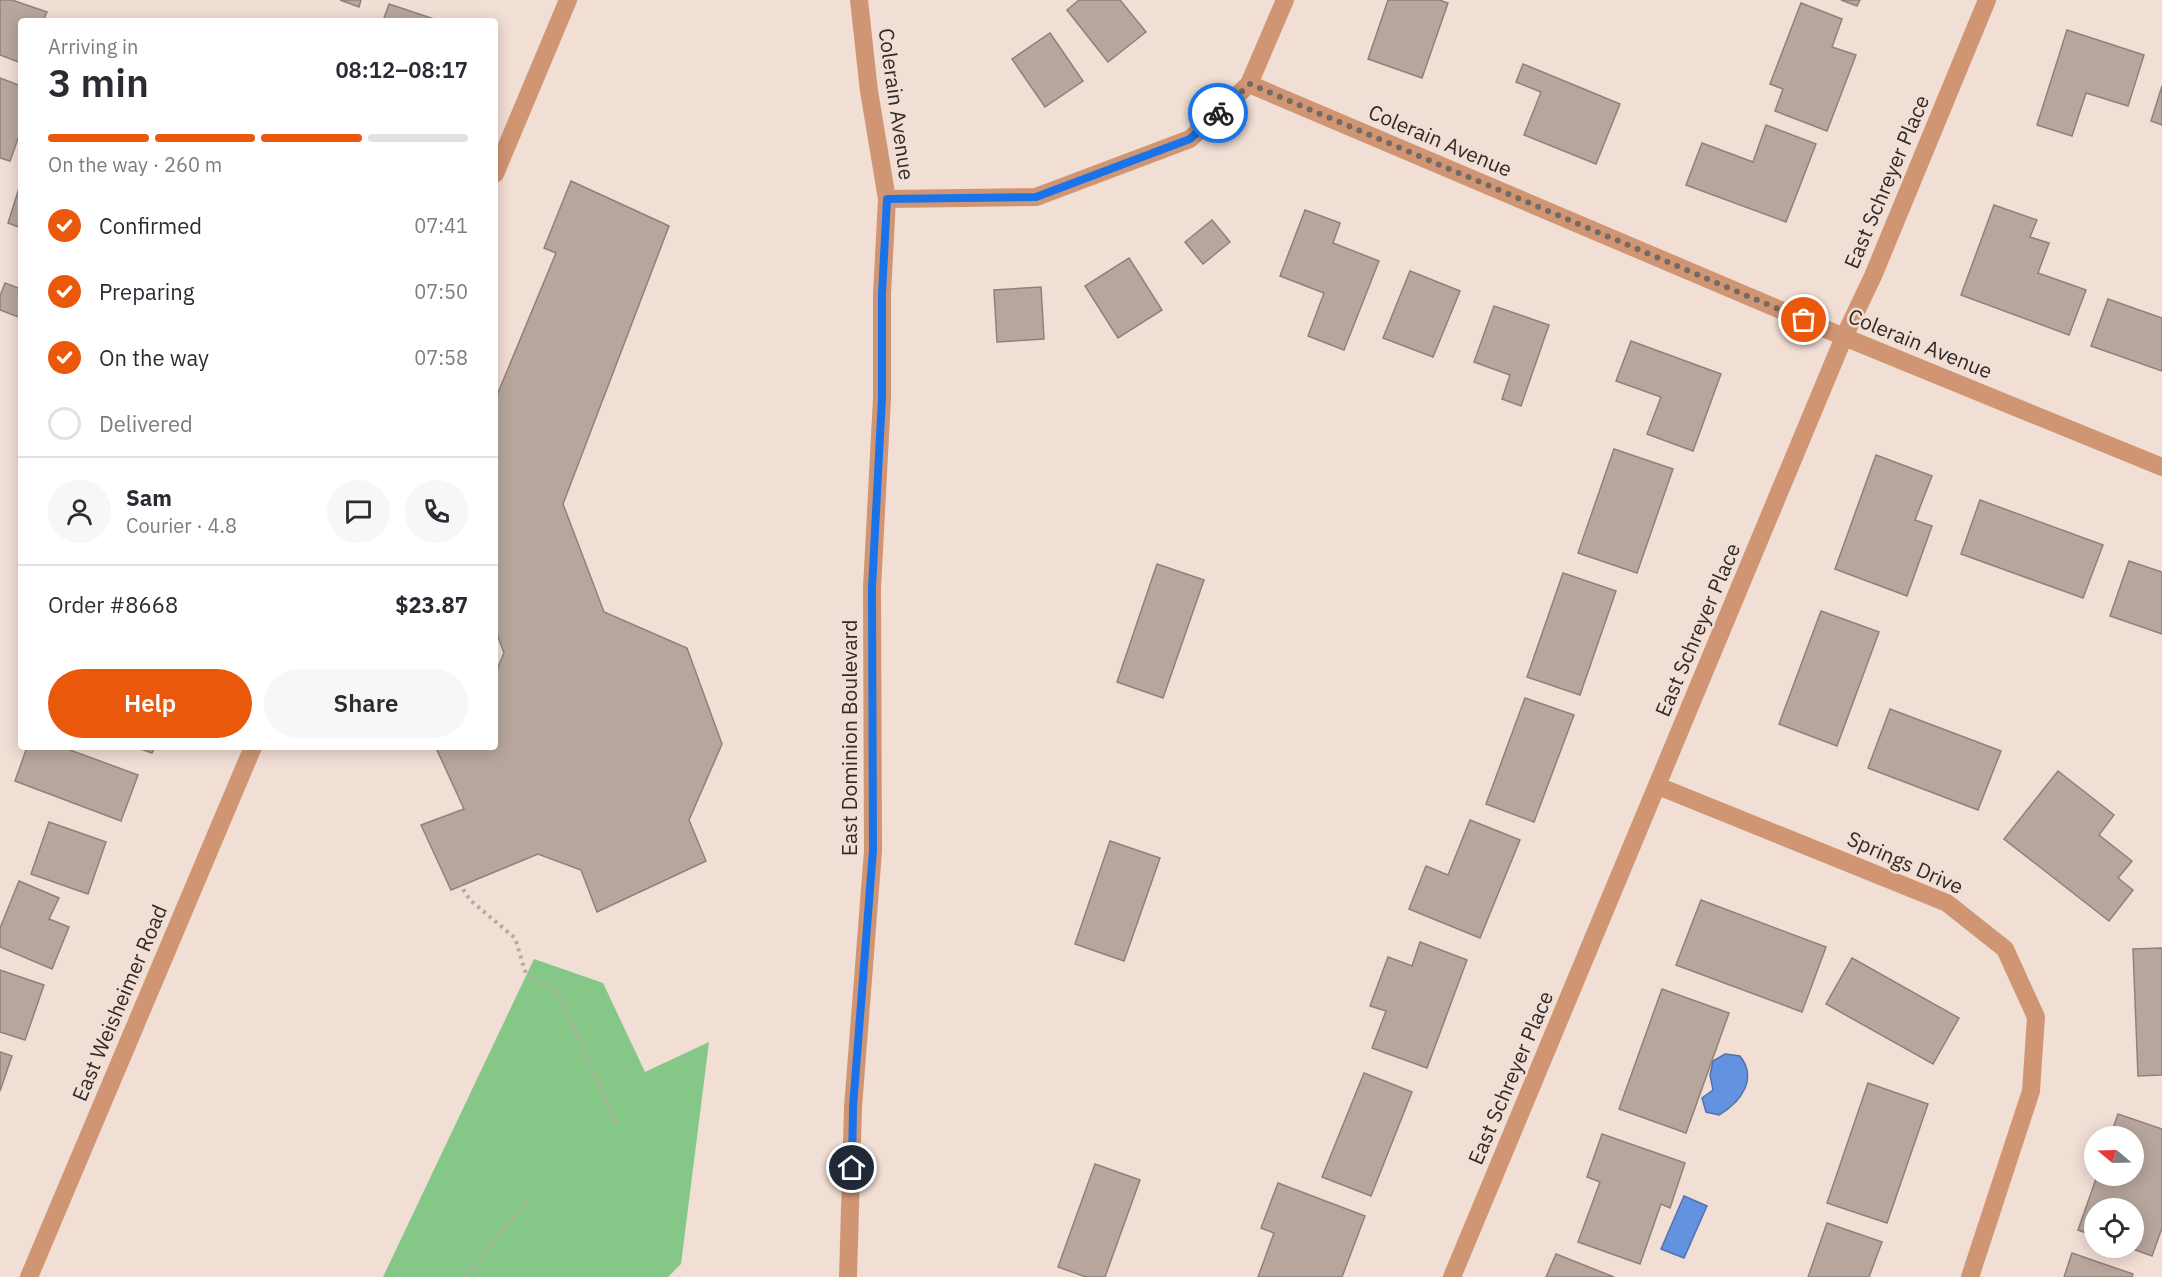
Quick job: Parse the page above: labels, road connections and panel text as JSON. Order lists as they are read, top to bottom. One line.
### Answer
{"streets":{"street":["Colerain Avenue","East Schreyer Place","East Dominion Boulevard","Springs Drive","East Weisheimer Road"]},"crossings":[["Colerain Avenue","East Schreyer Place"],["Colerain Avenue","East Dominion Boulevard"],["East Schreyer Place","Springs Drive"]],"north":"left","page":{"heading":["3 min","Arriving in","08:12–08:17"],"panel":["Sam","Courier · 4.8","Order #8668","$23.87"],"bar":"On the way · 260 m","list":[["Confirmed","07:41"],["Preparing","07:50"],["On the way","07:58"],"Delivered"],"buttons":["Help","Share"]}}
